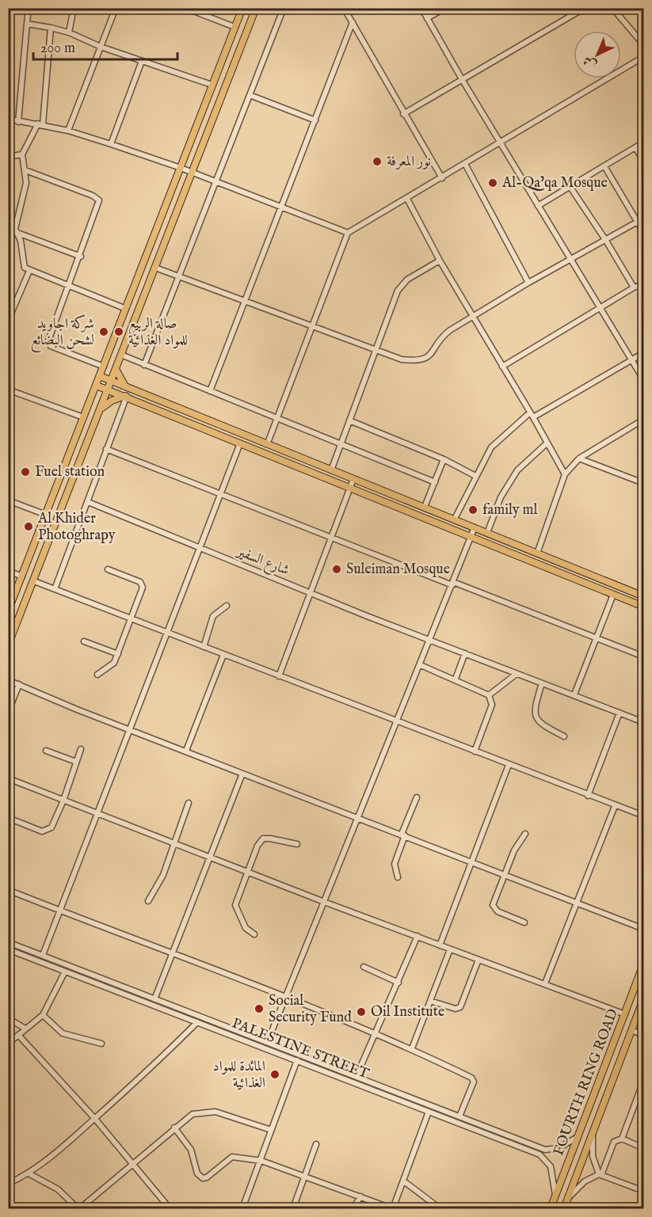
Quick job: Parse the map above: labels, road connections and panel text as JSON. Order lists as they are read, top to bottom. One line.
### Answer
{"streets":{"main road":["FOURTH RING ROAD"],"street":["شارع السفير","PALESTINE STREET"]},"crossings":[["PALESTINE STREET","FOURTH RING ROAD"]],"places":["نور المعرفة","Al-Qa’qa Mosque","شركة اجاويد لشحن البضائع","صالة الربيع للمواد الغذائية","Fuel station","family ml","Al Khider Photoghrapy","Suleiman Mosque","Social Security Fund","Oil Institute","المائدة للمواد الغذائية"],"scale_bar":"200 m","north":"bottom left"}
